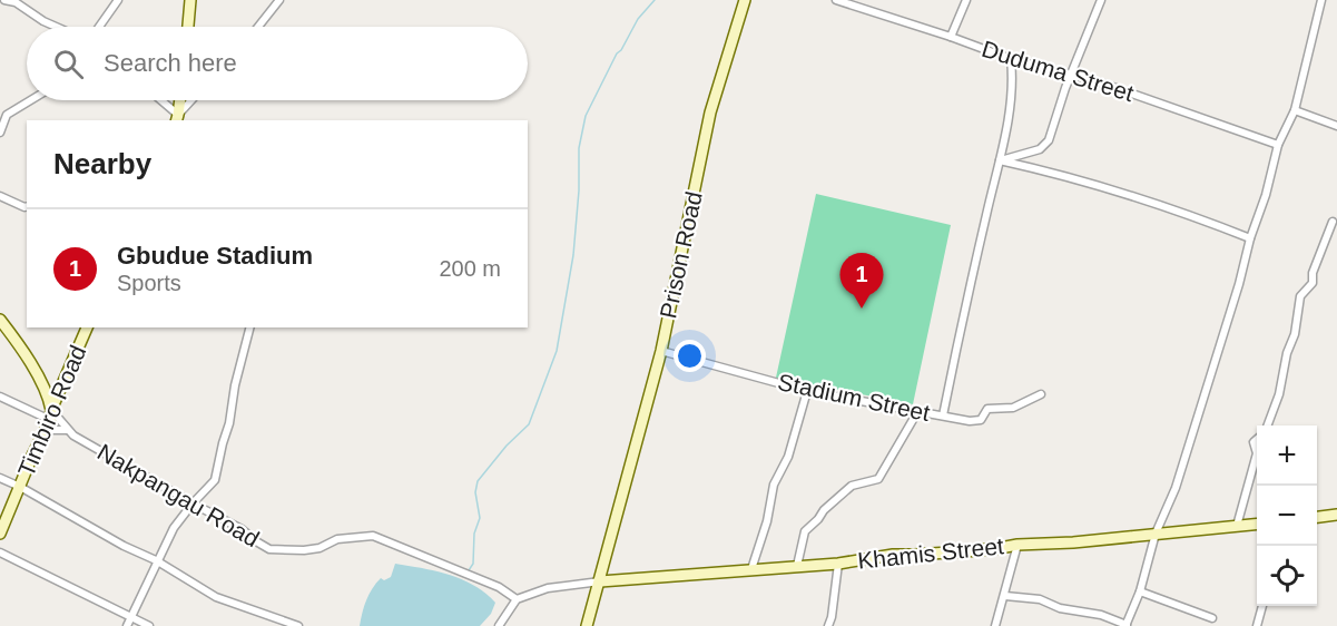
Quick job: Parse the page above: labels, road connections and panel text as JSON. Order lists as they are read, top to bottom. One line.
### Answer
{"streets":{"street":["Duduma Street","Prison Road","Stadium Street","Timbiro Road","Nakpangau Road","Khamis Street"]},"crossings":[["Prison Road","Stadium Street"],["Prison Road","Khamis Street"],["Timbiro Road","Nakpangau Road"]],"page":{"search":"Search here","heading":"Nearby","list":[{"mark":"1","name":"Gbudue Stadium","note":"Sports","value":"200 m"}],"pins":"1","map_buttons":["+","−"]}}
